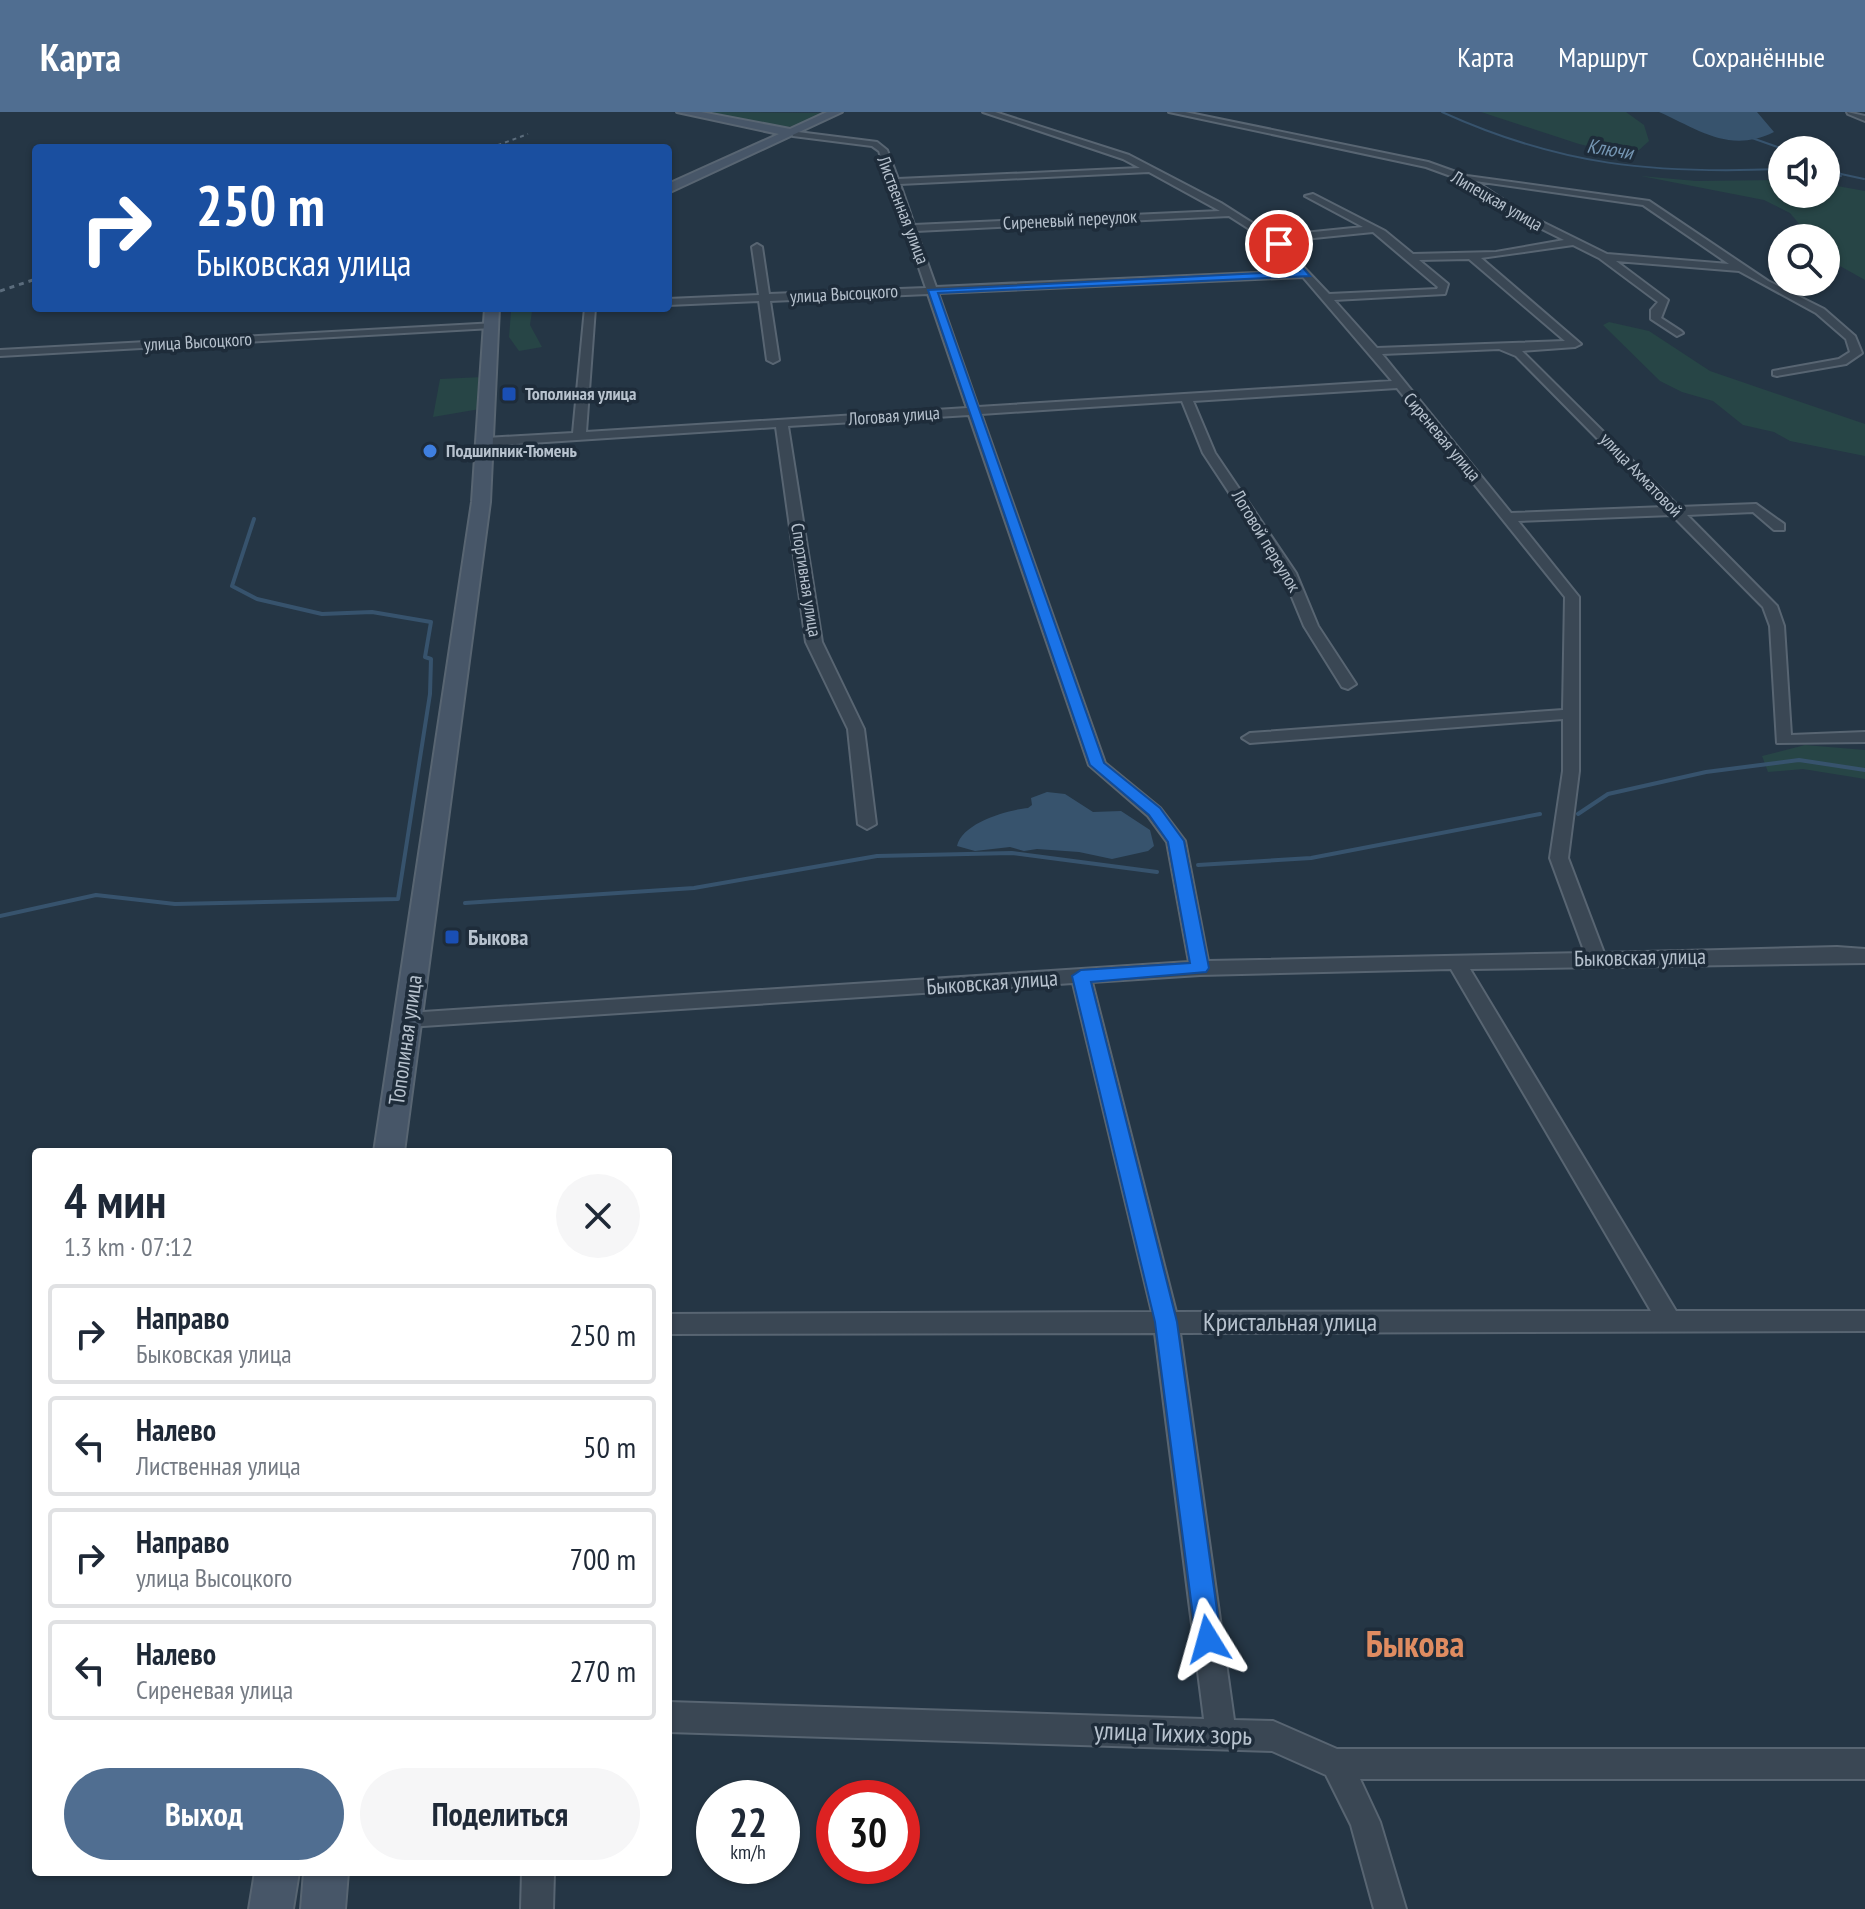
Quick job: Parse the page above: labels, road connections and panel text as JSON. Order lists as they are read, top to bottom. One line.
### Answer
{"streets":{"main road":["Тополиная улица"],"street":["Липецкая улица","Лиственная улица","Сиреневый переулок","улица Высоцкого","Логовая улица","Сиреневая улица","улица Ахматовой","Логовой переулок","Спортивная улица","Быковская улица","Кристальная улица","улица Тихих зорь"]},"crossings":[["Лиственная улица","Сиреневый переулок"],["Лиственная улица","улица Высоцкого"],["Лиственная улица","Логовая улица"],["Лиственная улица","Быковская улица"],["Сиреневый переулок","Сиреневая улица"],["улица Высоцкого","Сиреневая улица"],["улица Высоцкого","Тополиная улица"],["Логовая улица","Сиреневая улица"],["Логовая улица","Логовой переулок"],["Логовая улица","Спортивная улица"],["Логовая улица","Тополиная улица"],["Сиреневая улица","Быковская улица"],["Быковская улица","Тополиная улица"]],"districts":["Быкова"],"water":["Ключи"],"places":{"transit":["Тополиная улица","Быкова"],"other":["Подшипник-Тюмень"]},"page":{"header":"Карта","nav":["Карта","Маршрут","Сохранённые"],"turn":["250 m","Быковская улица"],"heading":["4 мин","1.3 km · 07:12"],"list":[{"name":"Направо","note":"Быковская улица","value":"250 m"},{"name":"Налево","note":"Лиственная улица","value":"50 m"},{"name":"Направо","note":"улица Высоцкого","value":"700 m"},{"name":"Налево","note":"Сиреневая улица","value":"270 m"}],"buttons":["Выход","Поделиться"],"speed":"22 km/h","limit":"30"}}
